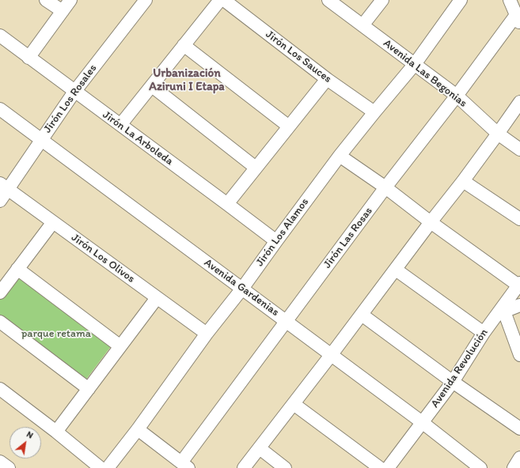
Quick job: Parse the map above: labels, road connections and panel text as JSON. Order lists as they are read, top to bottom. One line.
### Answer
{"streets":{"street":["Jirón Los Sauces","Avenida Las Begonias","Jirón Los Rosales","Jirón La Arboleda","Jirón Los Alamos","Jirón Las Rosas","Jirón Los Olivos","Avenida Gardenias","Avenida Revolución"]},"crossings":[["Jirón Los Sauces","Jirón Los Alamos"],["Avenida Las Begonias","Jirón Los Alamos"],["Avenida Las Begonias","Jirón Las Rosas"],["Jirón Los Rosales","Jirón La Arboleda"],["Jirón Los Rosales","Jirón Los Olivos"],["Jirón Los Rosales","Avenida Gardenias"],["Jirón La Arboleda","Jirón Los Alamos"],["Jirón Los Alamos","Jirón Los Olivos"],["Jirón Los Alamos","Avenida Gardenias"],["Jirón Las Rosas","Avenida Gardenias"],["Avenida Gardenias","Avenida Revolución"]],"districts":["Urbanización Aziruni I Etapa"],"parks":["parque retama"],"north":"top right"}
